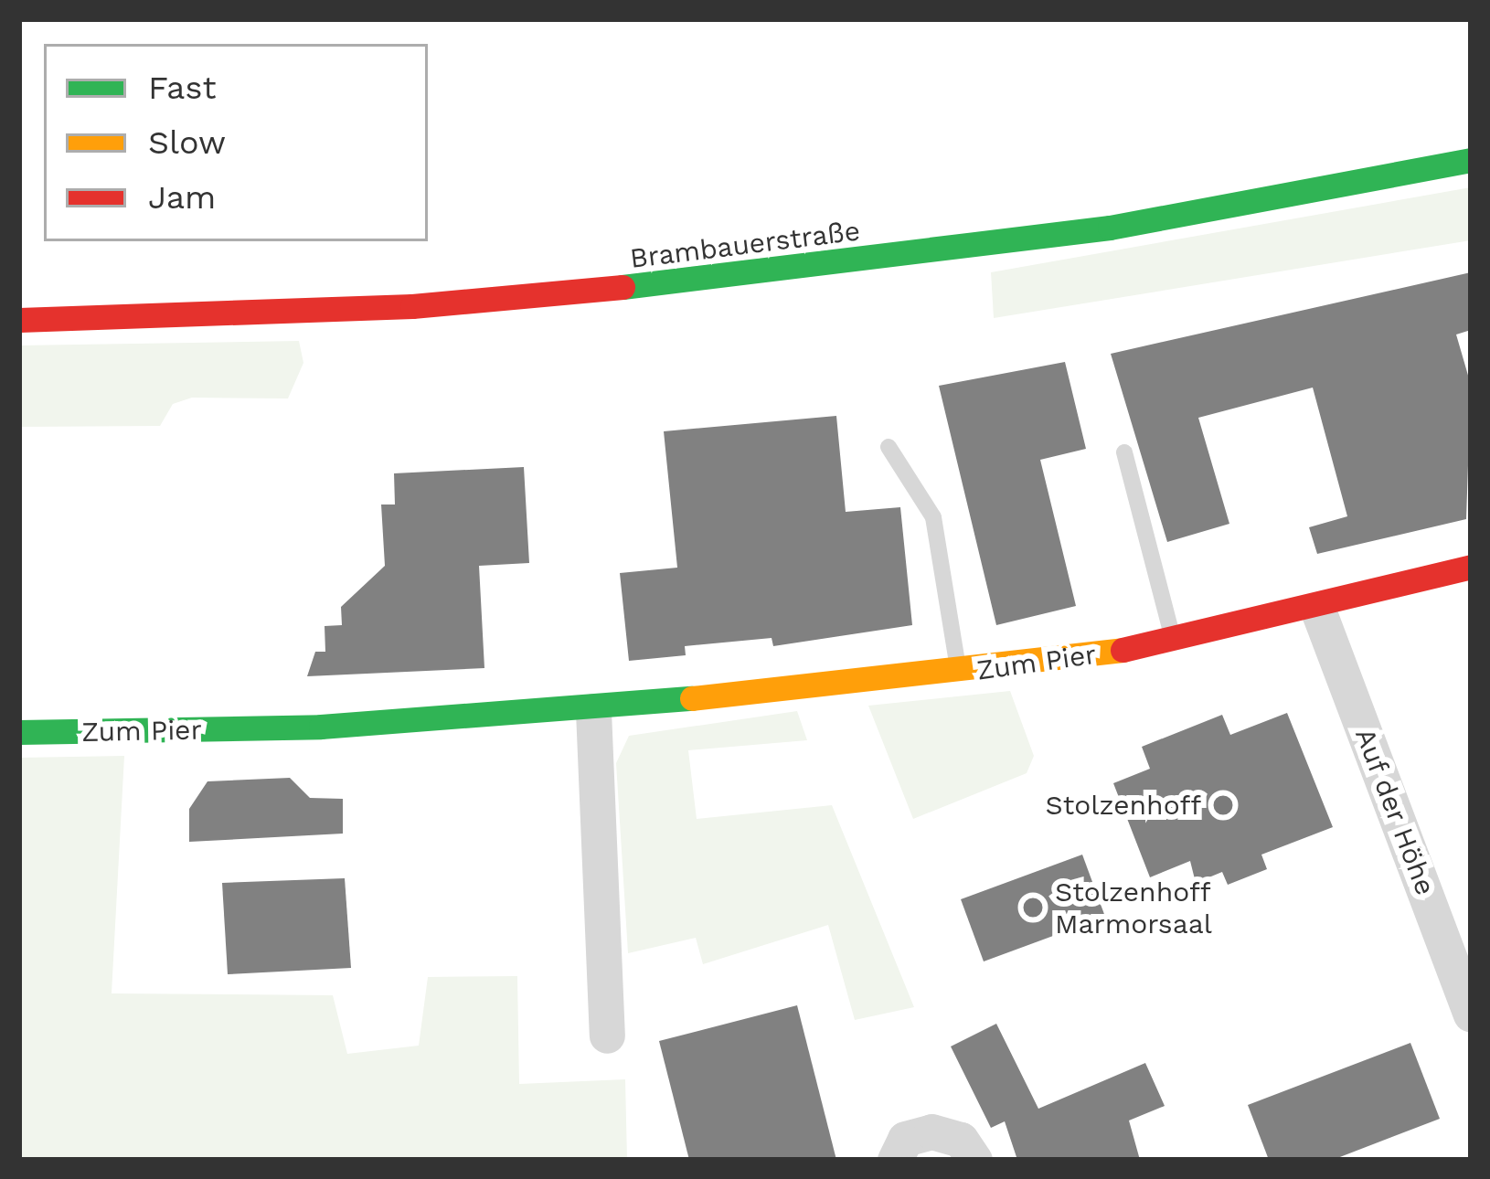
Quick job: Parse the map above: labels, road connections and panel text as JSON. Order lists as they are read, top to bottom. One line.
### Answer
{"streets":{"street":["Brambauerstraße","Zum Pier","Auf der Höhe"]},"crossings":[["Zum Pier","Auf der Höhe"]],"places":["Stolzenhoff","Stolzenhoff Marmorsaal"],"legend":["Fast","Slow","Jam"]}
